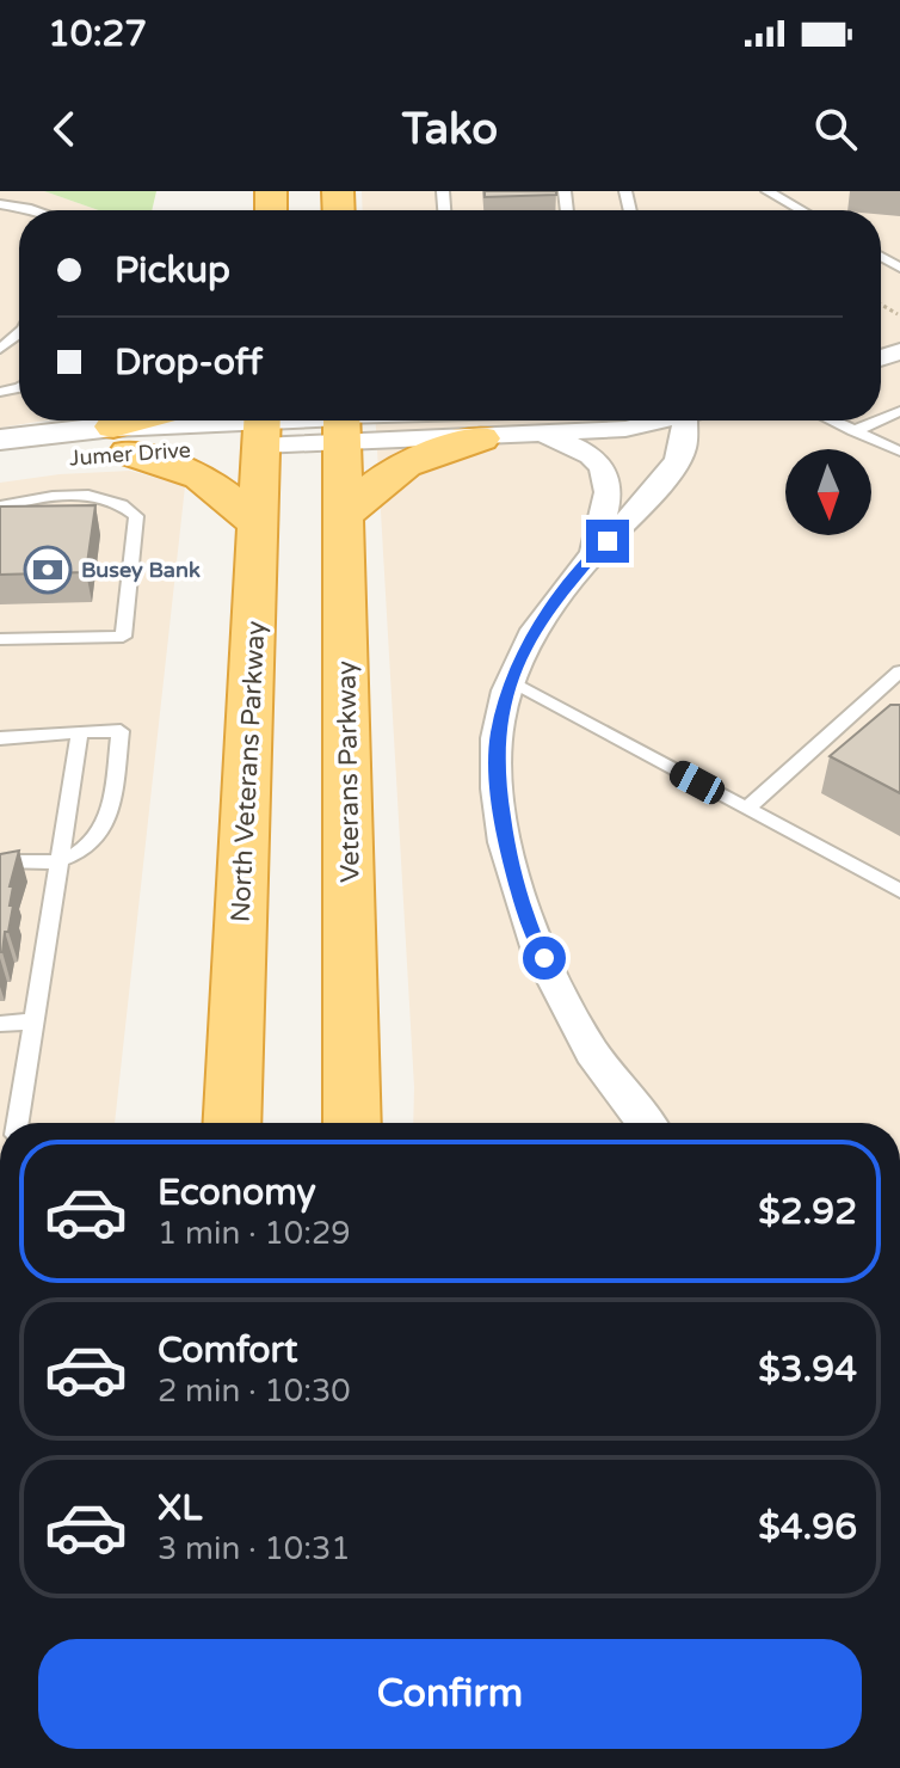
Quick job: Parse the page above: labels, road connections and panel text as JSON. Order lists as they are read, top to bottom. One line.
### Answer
{"streets":{"highway":["North Veterans Parkway","Veterans Parkway"],"street":["Jumer Drive"]},"crossings":[["Jumer Drive","North Veterans Parkway"],["Jumer Drive","Veterans Parkway"]],"places":{"bank":["Busey Bank"]},"north":"bottom","page":{"status":"10:27","header":"Tako","banner":["Pickup","Drop-off"],"list":[{"name":"Economy","note":"1 min · 10:29","value":"$2.92"},{"name":"Comfort","note":"2 min · 10:30","value":"$3.94"},{"name":"XL","note":"3 min · 10:31","value":"$4.96"}],"buttons":"Confirm"}}
